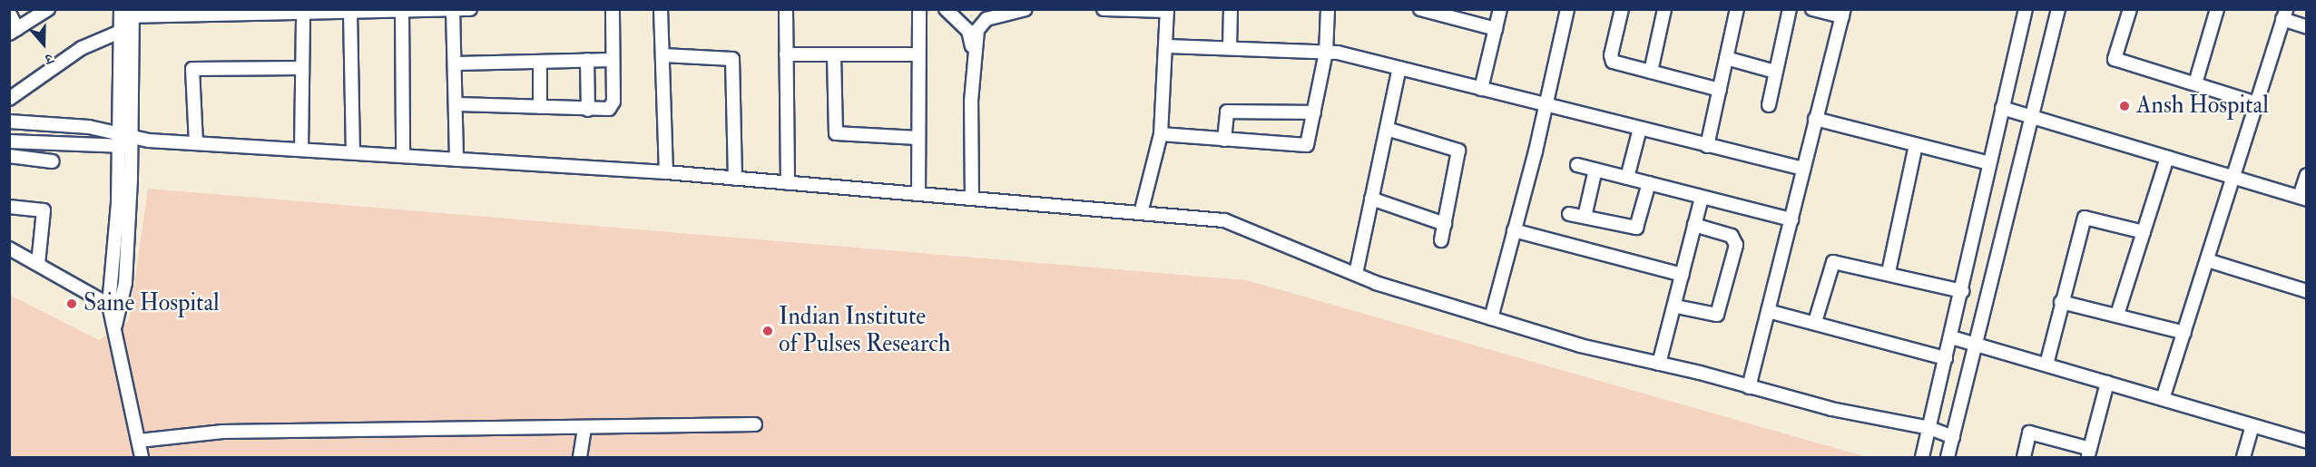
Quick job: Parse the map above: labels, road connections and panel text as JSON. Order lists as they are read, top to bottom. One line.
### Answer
{"places":["Ansh Hospital","Saine Hospital","Indian Institute of Pulses Research"],"north":"bottom"}
